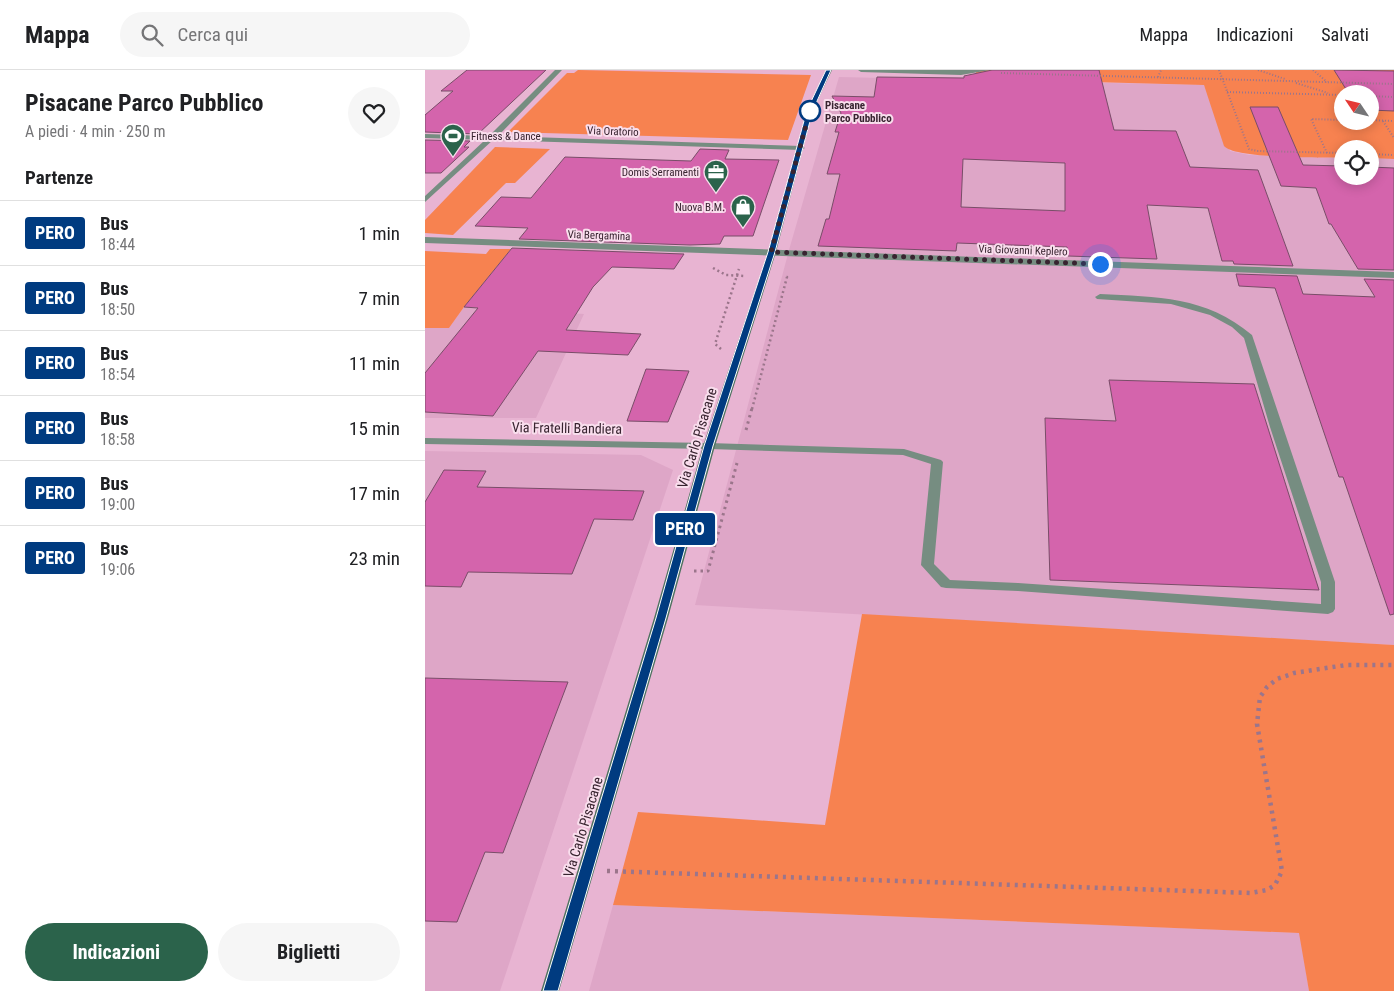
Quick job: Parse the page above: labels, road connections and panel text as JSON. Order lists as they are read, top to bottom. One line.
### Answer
{"streets":{"street":["Via Oratorio","Via Bergamina","Via Giovanni Keplero","Via Fratelli Bandiera","Via Carlo Pisacane"]},"crossings":[["Via Oratorio","Via Carlo Pisacane"],["Via Bergamina","Via Giovanni Keplero"],["Via Bergamina","Via Carlo Pisacane"],["Via Giovanni Keplero","Via Carlo Pisacane"],["Via Fratelli Bandiera","Via Carlo Pisacane"]],"places":{"other":["Pisacane Parco Pubblico"],"sports":["Fitness & Dance"],"office":["Domis Serramenti"],"shop":["Nuova B.M."]},"lines":["bus line PERO"],"north":"top left","page":{"header":"Mappa","search":"Cerca qui","nav":["Mappa","Indicazioni","Salvati"],"heading":[["Pisacane Parco Pubblico","A piedi · 4 min · 250 m"],"Partenze"],"on_map":"PERO","list":[{"mark":"PERO","name":"Bus","note":"18:44","value":"1 min"},{"mark":"PERO","name":"Bus","note":"18:50","value":"7 min"},{"mark":"PERO","name":"Bus","note":"18:54","value":"11 min"},{"mark":"PERO","name":"Bus","note":"18:58","value":"15 min"},{"mark":"PERO","name":"Bus","note":"19:00","value":"17 min"},{"mark":"PERO","name":"Bus","note":"19:06","value":"23 min"}],"buttons":["Indicazioni","Biglietti"]}}
